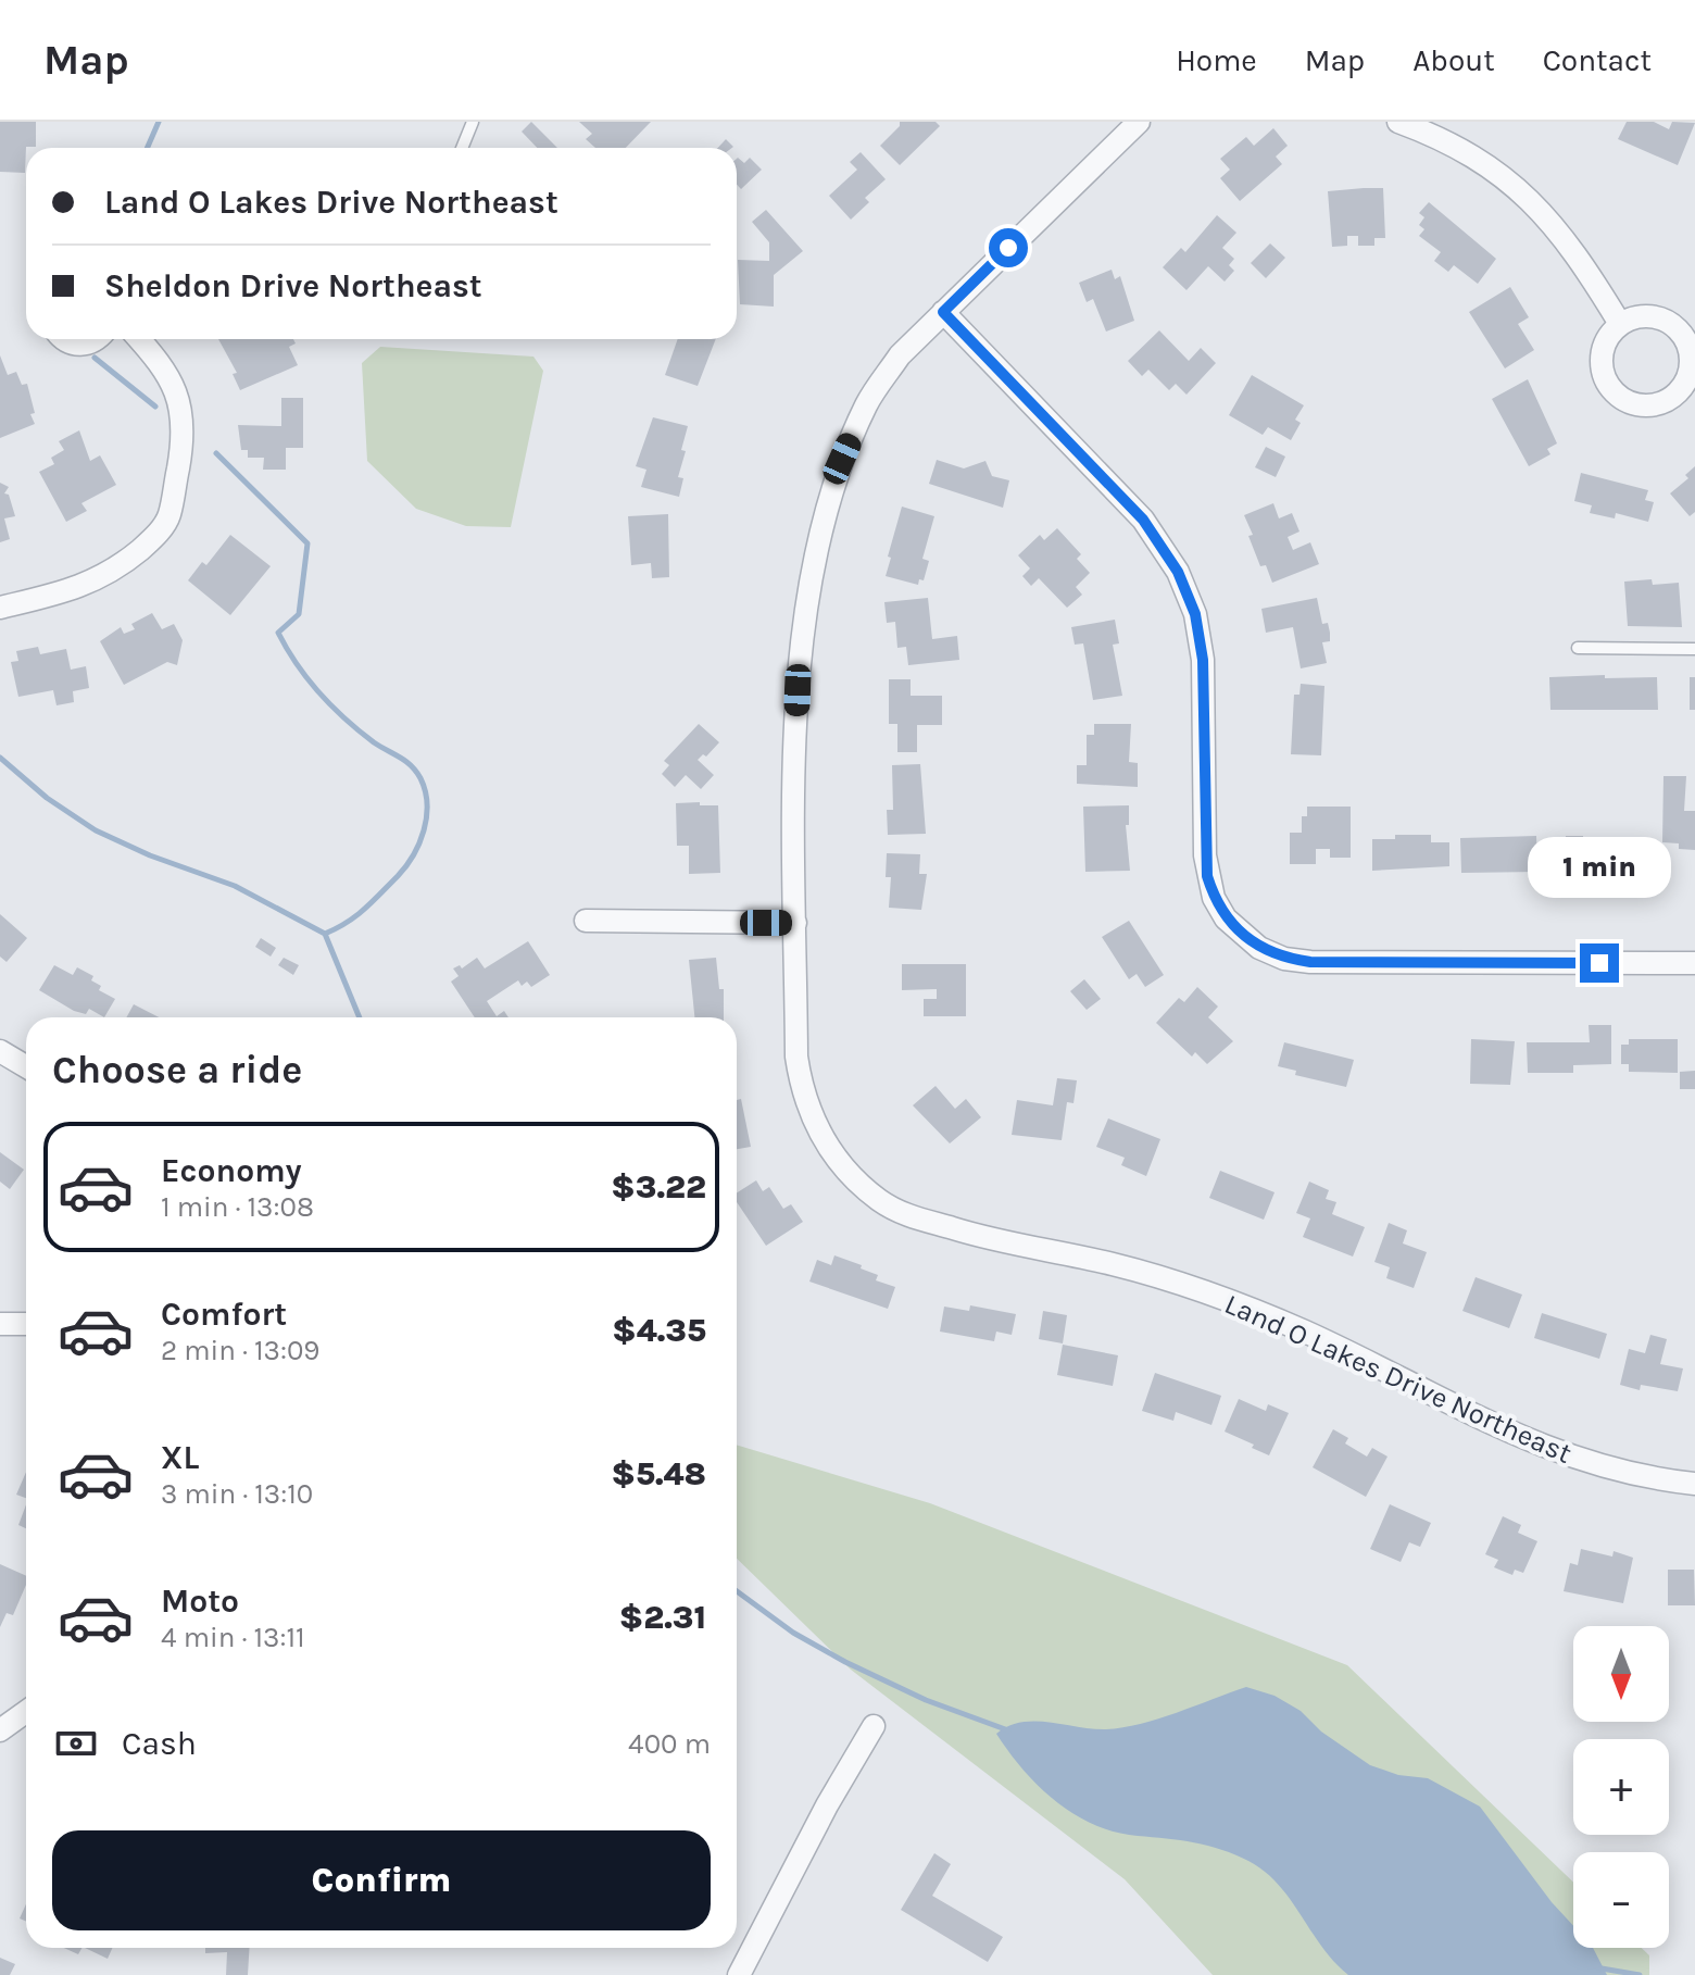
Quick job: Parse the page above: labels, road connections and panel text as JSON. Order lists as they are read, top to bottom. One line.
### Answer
{"streets":{"street":["Land O Lakes Drive Northeast"]},"north":"bottom","page":{"header":"Map","nav":["Home","Map","About","Contact"],"banner":["Land O Lakes Drive Northeast","Sheldon Drive Northeast"],"bubble":"1 min","heading":"Choose a ride","list":[{"name":"Economy","note":"1 min · 13:08","value":"$3.22"},{"name":"Comfort","note":"2 min · 13:09","value":"$4.35"},{"name":"XL","note":"3 min · 13:10","value":"$5.48"},{"name":"Moto","note":"4 min · 13:11","value":"$2.31"}],"map_buttons":["+","−"],"pay":["Cash","400 m"],"buttons":"Confirm"}}
